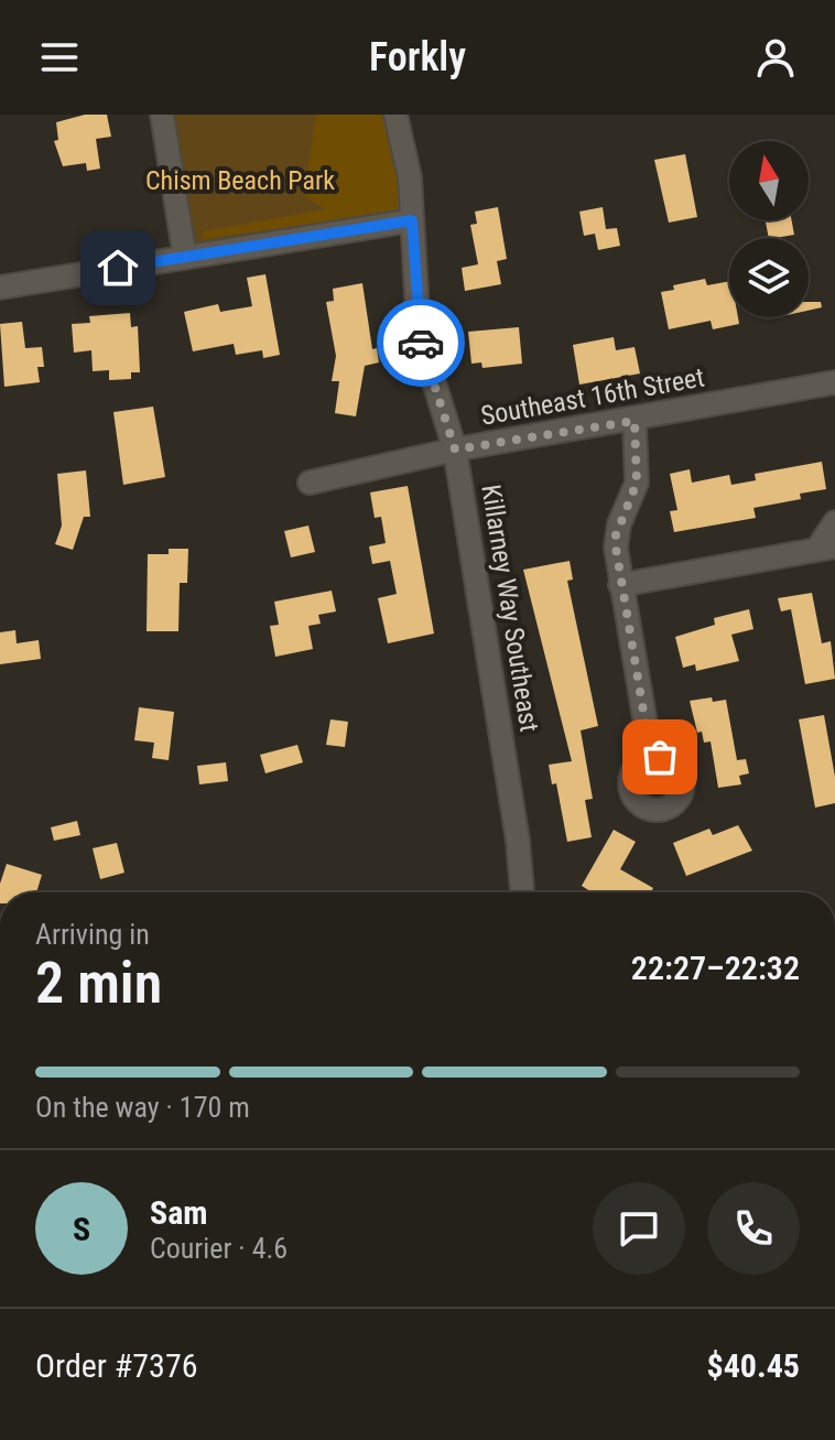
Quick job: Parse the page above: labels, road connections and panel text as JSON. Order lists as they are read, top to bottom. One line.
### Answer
{"streets":{"street":["Southeast 16th Street","Killarney Way Southeast"]},"crossings":[["Southeast 16th Street","Killarney Way Southeast"]],"parks":["Chism Beach Park"],"north":"top","page":{"header":"Forkly","heading":["2 min","Arriving in","22:27–22:32"],"panel":["Sam","Courier · 4.6","Order #7376","$40.45"],"bar":"On the way · 170 m","round":"S"}}
